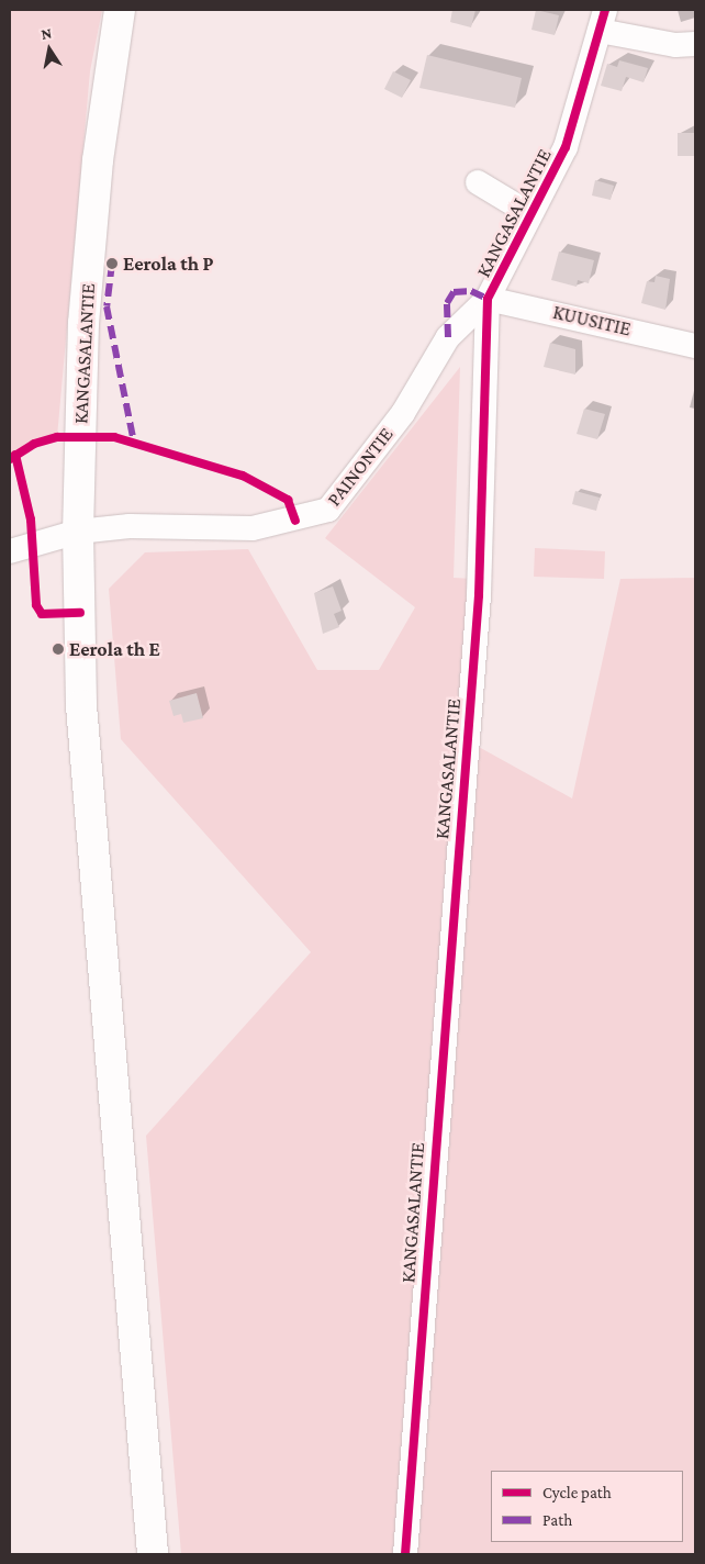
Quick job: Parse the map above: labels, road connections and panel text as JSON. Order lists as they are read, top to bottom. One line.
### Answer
{"streets":{"main road":["KANGASALANTIE"],"street":["KUUSITIE","PAINONTIE"]},"crossings":[["KANGASALANTIE","KUUSITIE"],["KANGASALANTIE","PAINONTIE"],["KUUSITIE","PAINONTIE"]],"places":["Eerola th P","Eerola th E"],"legend":["Cycle path","Path"],"north":"top"}
